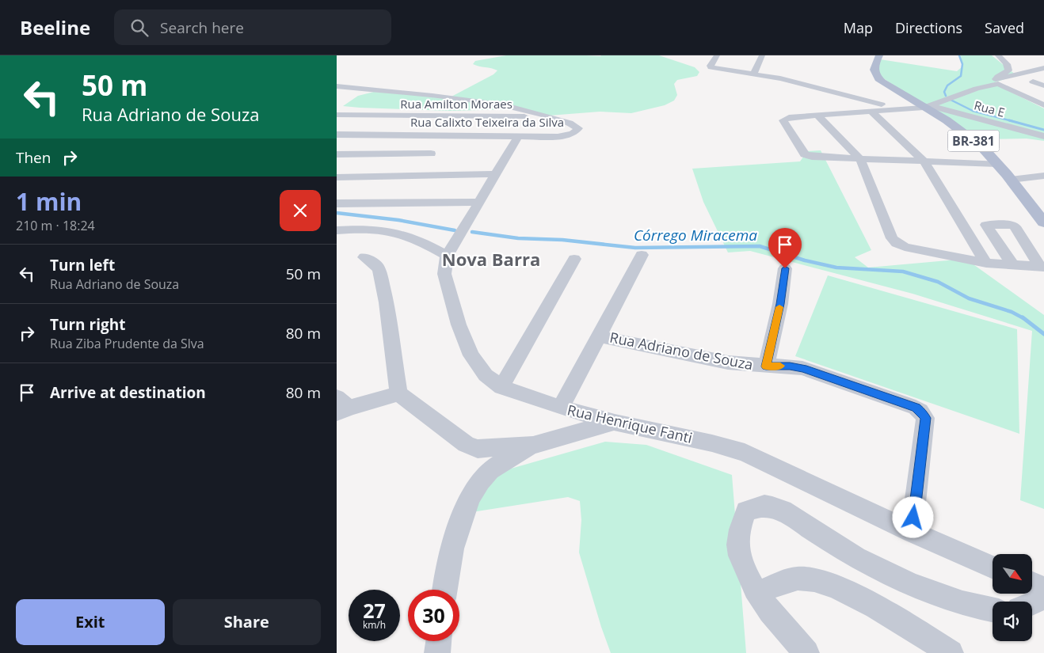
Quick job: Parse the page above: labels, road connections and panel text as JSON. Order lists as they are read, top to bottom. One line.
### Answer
{"streets":{"main road":["BR-381"],"street":["Rua Amilton Moraes","Rua E","Rua Calixto Teixeira da Silva","Rua Adriano de Souza","Rua Henrique Fanti"]},"crossings":[["Rua Amilton Moraes","Rua Calixto Teixeira da Silva"],["Rua E","BR-381"],["Rua Adriano de Souza","Rua Henrique Fanti"]],"districts":["Nova Barra"],"water":["Córrego Miracema"],"north":"bottom right","page":{"header":"Beeline","search":"Search here","nav":["Map","Directions","Saved"],"turn":["50 m","Rua Adriano de Souza"],"then":"Then","heading":["1 min","210 m · 18:24"],"list":[{"name":"Turn left","note":"Rua Adriano de Souza","value":"50 m"},{"name":"Turn right","note":"Rua Ziba Prudente da Slva","value":"80 m"},{"name":"Arrive at destination","value":"80 m"}],"speed":"27 km/h","limit":"30","buttons":["Exit","Share"]}}
